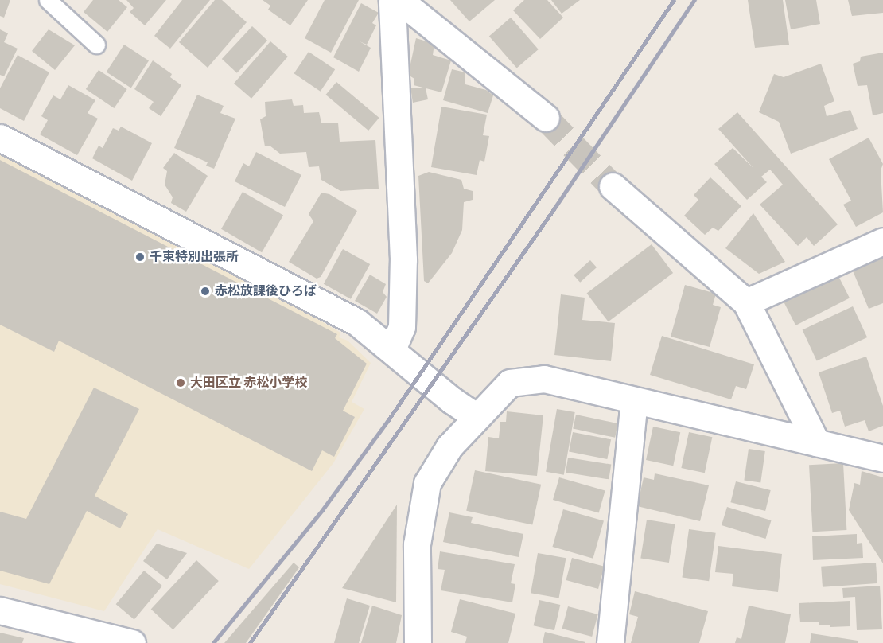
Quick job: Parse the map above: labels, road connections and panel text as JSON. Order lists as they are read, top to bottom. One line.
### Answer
{"places":["千束特別出張所","赤松放課後ひろば","大田区立 赤松小学校"]}
